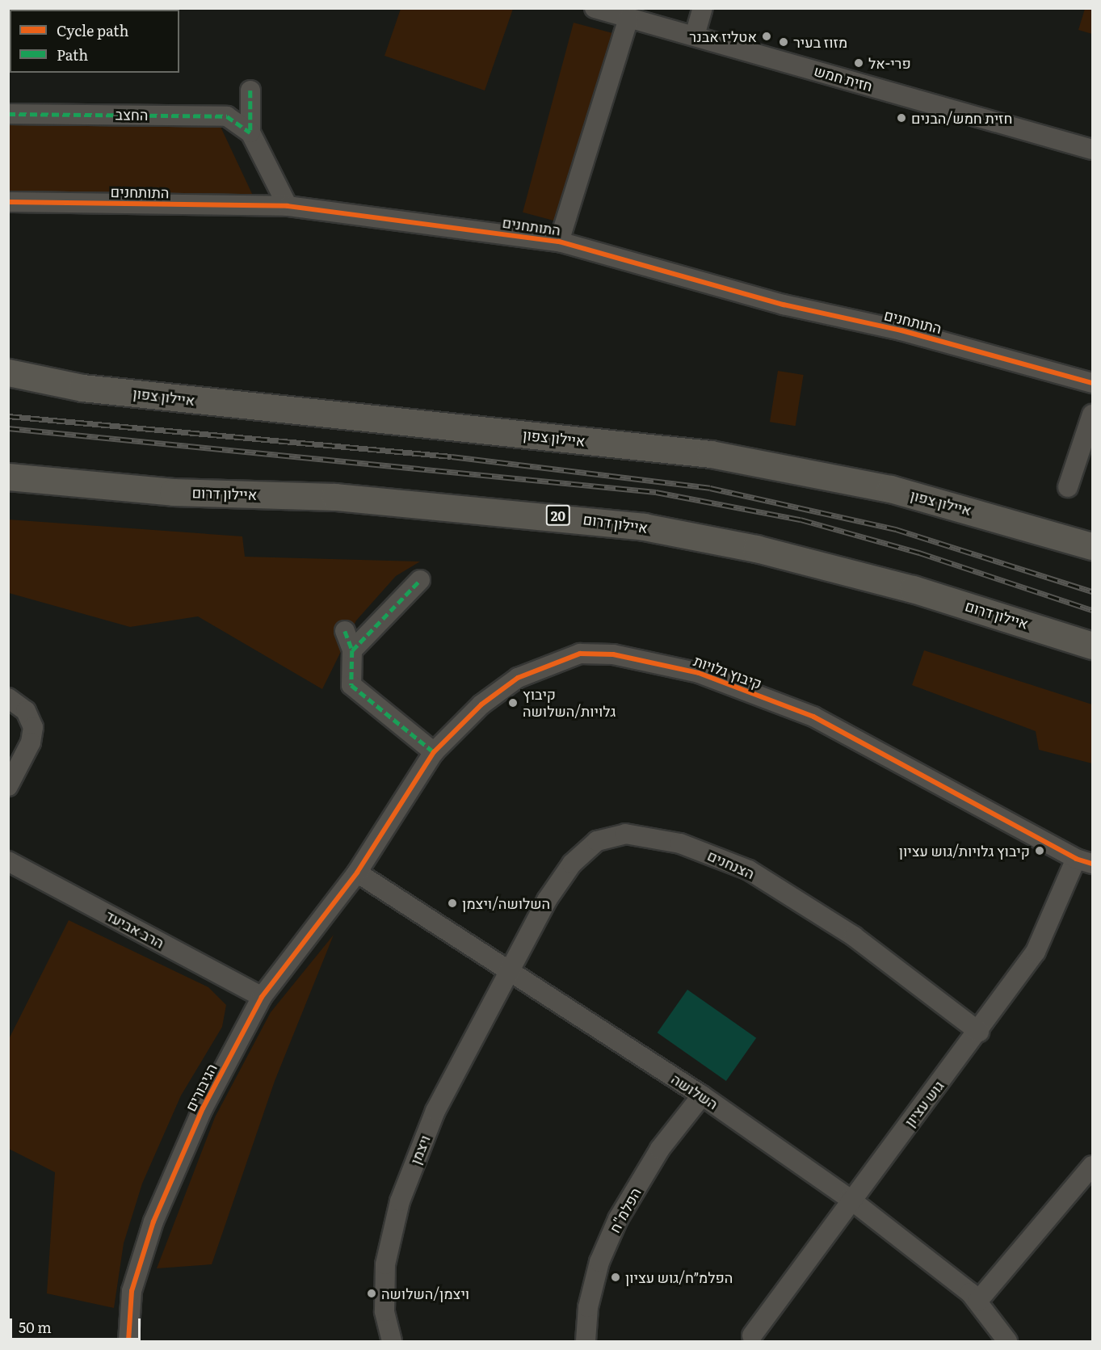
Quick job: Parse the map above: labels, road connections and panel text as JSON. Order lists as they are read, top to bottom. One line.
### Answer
{"streets":{"highway":["איילון צפון","איילון דרום","20"],"street":["חזית חמש","החצב","התותחנים","קיבוץ גלויות","הצנחנים","הרב אביעד","הגיבורים","השלושה","גוש עציון","ויצמן","הפלמ\"ח"]},"crossings":[["חזית חמש","התותחנים"],["החצב","התותחנים"],["קיבוץ גלויות","הגיבורים"],["קיבוץ גלויות","השלושה"],["קיבוץ גלויות","גוש עציון"],["הצנחנים","השלושה"],["הצנחנים","גוש עציון"],["הצנחנים","ויצמן"],["הרב אביעד","הגיבורים"],["הגיבורים","השלושה"],["השלושה","גוש עציון"],["השלושה","ויצמן"],["השלושה","הפלמ\"ח"]],"places":["אטליז אבנר","מזוז בעיר","פרי-אל","חזית חמש/הבנים","קיבוץ גלויות/השלושה","קיבוץ גלויות/גוש עציון","השלושה/ויצמן","הפלמ״ח/גוש עציון","ויצמן/השלושה"],"legend":["Cycle path","Path"],"scale_bar":"50 m"}
